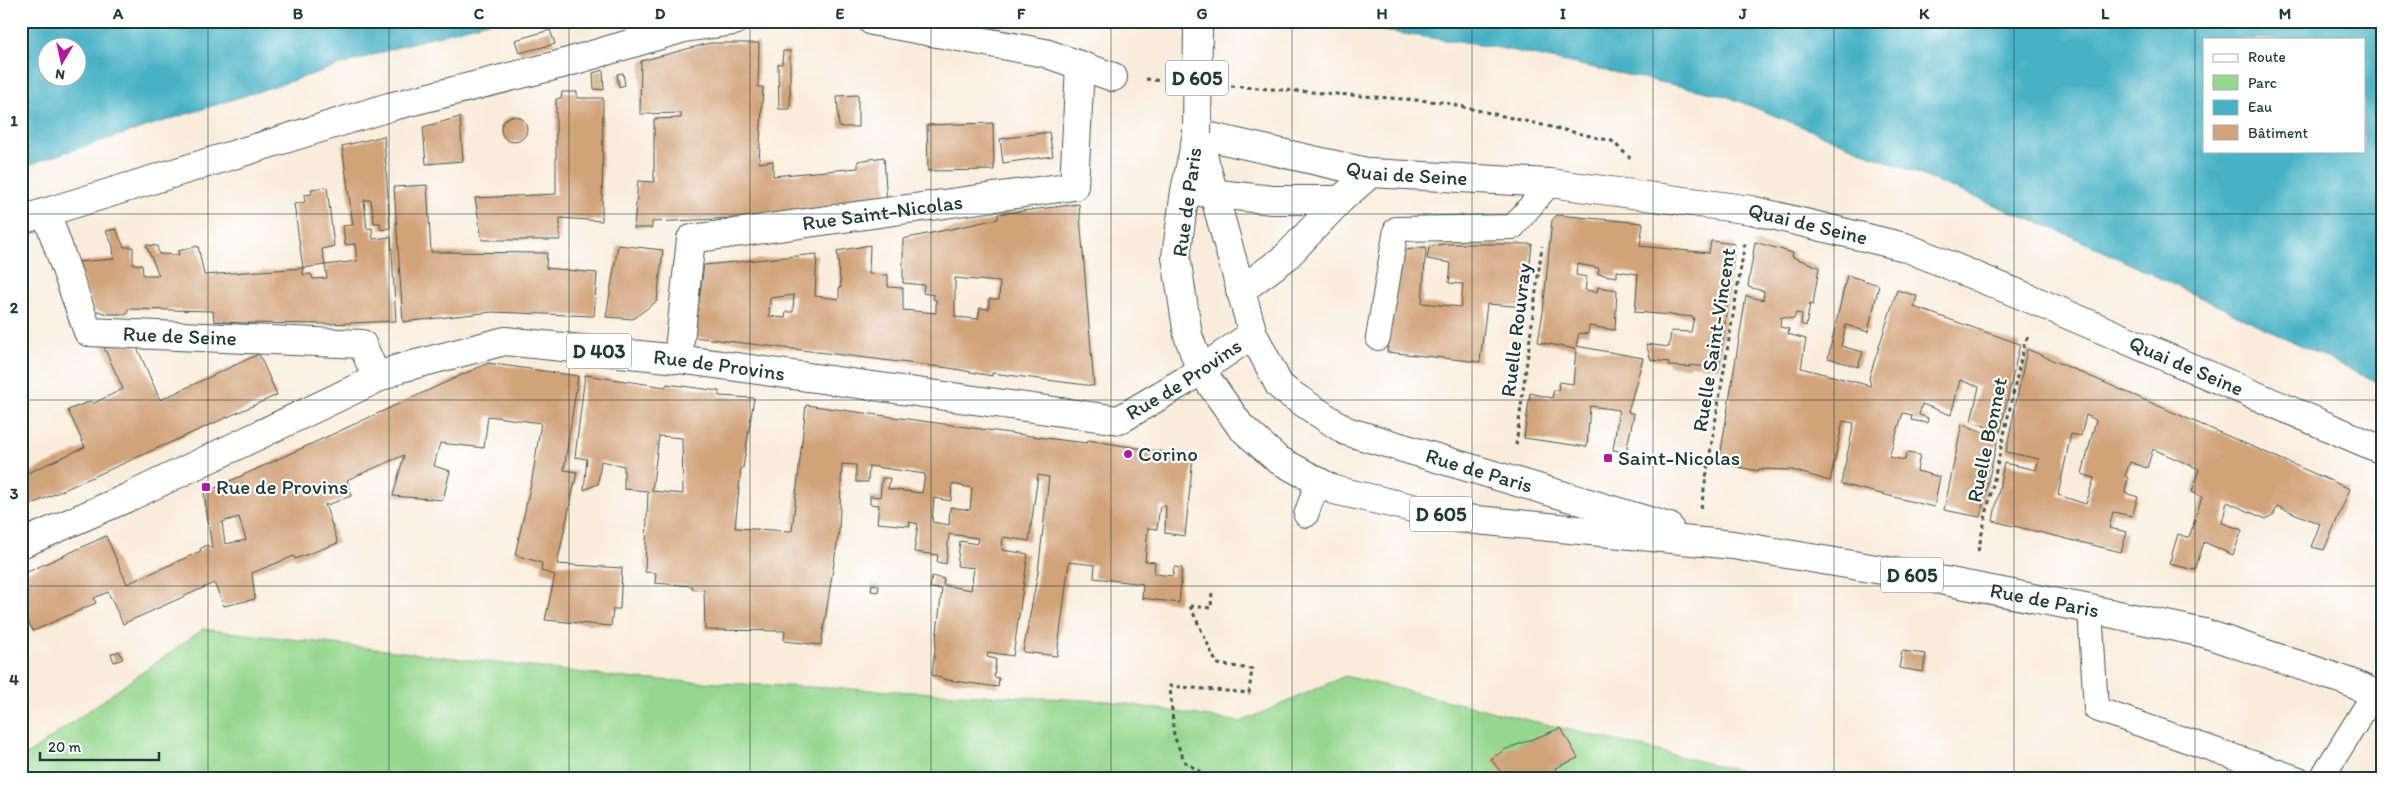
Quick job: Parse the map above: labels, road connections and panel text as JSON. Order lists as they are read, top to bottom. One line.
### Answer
{"streets":{"main road":["D 605","Quai de Seine","Rue de Paris","Rue Saint-Nicolas","Rue de Seine","D 403","Rue de Provins"],"path":["Ruelle Rouvray","Ruelle Saint-Vincent","Ruelle Bonnet"]},"crossings":[["D 605","Quai de Seine"],["D 605","Rue de Paris"],["Quai de Seine","Rue de Paris"],["Quai de Seine","Ruelle Saint-Vincent"],["Quai de Seine","Ruelle Bonnet"],["Rue de Paris","Ruelle Rouvray"],["Rue de Paris","Ruelle Saint-Vincent"],["Rue de Paris","Rue de Provins"],["Rue de Paris","Ruelle Bonnet"],["Rue Saint-Nicolas","Rue de Provins"],["Rue de Seine","Rue de Provins"]],"places":{"other":["Corino"],"transit":["Saint-Nicolas","Rue de Provins"]},"legend":["Route","Parc","Eau","Bâtiment"],"scale_bar":"20 m","north":"bottom","grid":{"columns":["A","B","C","D","E","F","G","H","I","J","K","L","M"],"rows":["1","2","3","4"]}}
